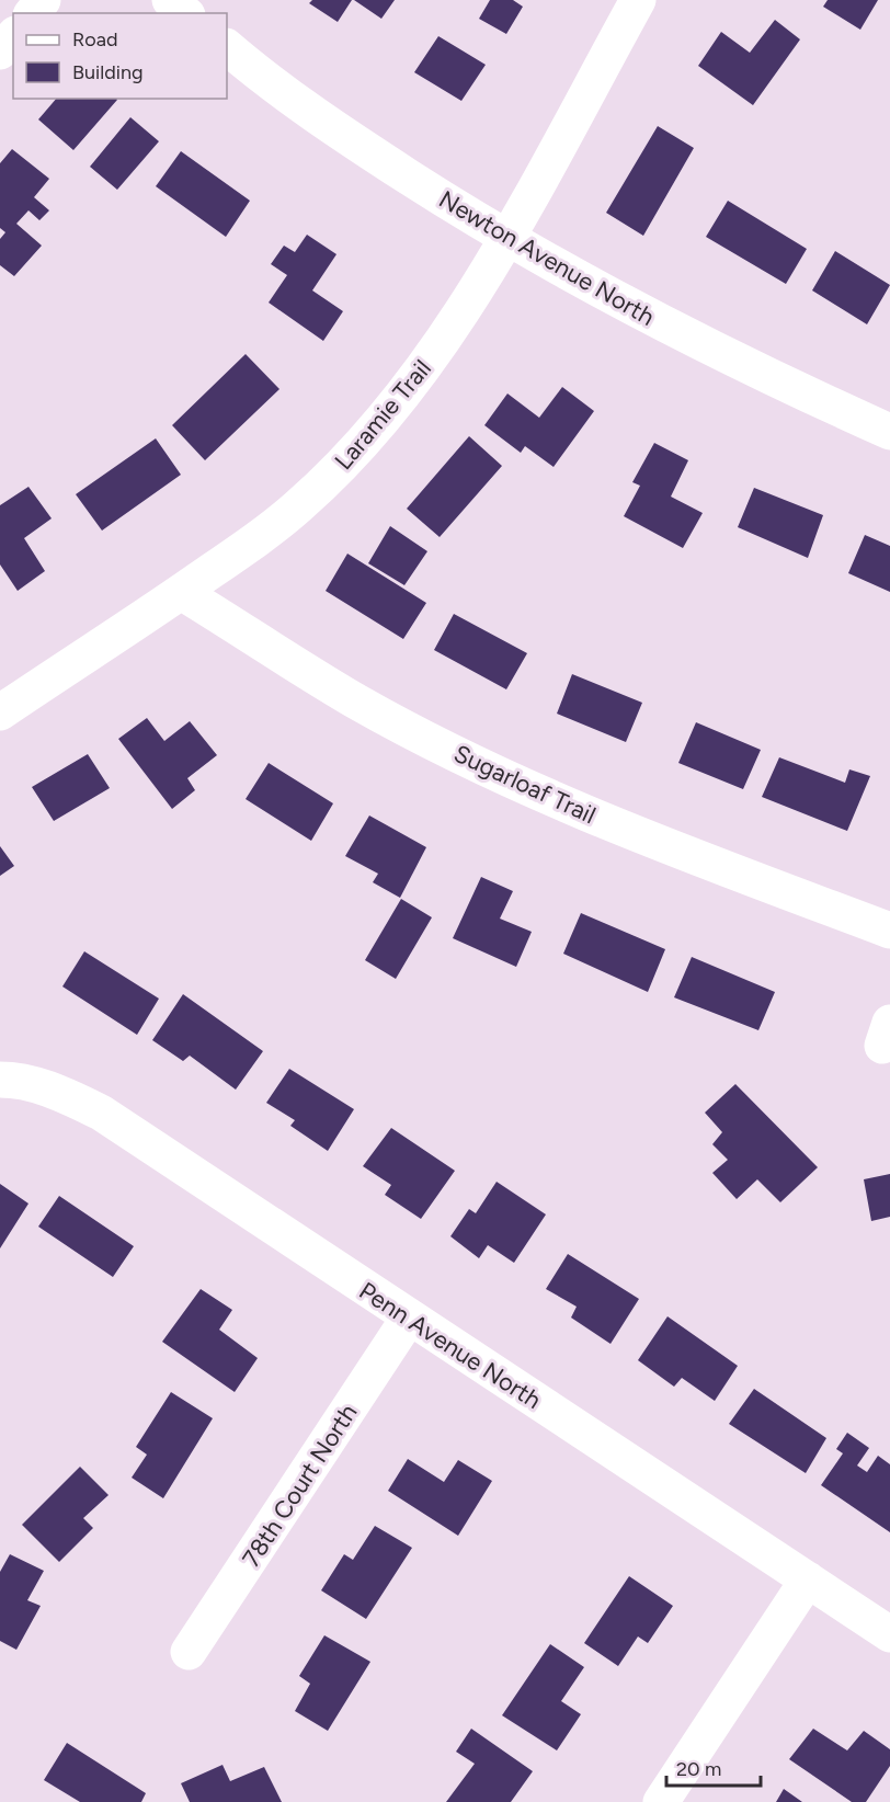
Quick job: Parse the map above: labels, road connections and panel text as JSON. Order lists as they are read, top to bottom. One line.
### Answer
{"streets":{"street":["Newton Avenue North","Laramie Trail","Sugarloaf Trail","Penn Avenue North","78th Court North"]},"crossings":[["Newton Avenue North","Laramie Trail"],["Laramie Trail","Sugarloaf Trail"],["Penn Avenue North","78th Court North"]],"legend":["Road","Building"],"scale_bar":"20 m"}
